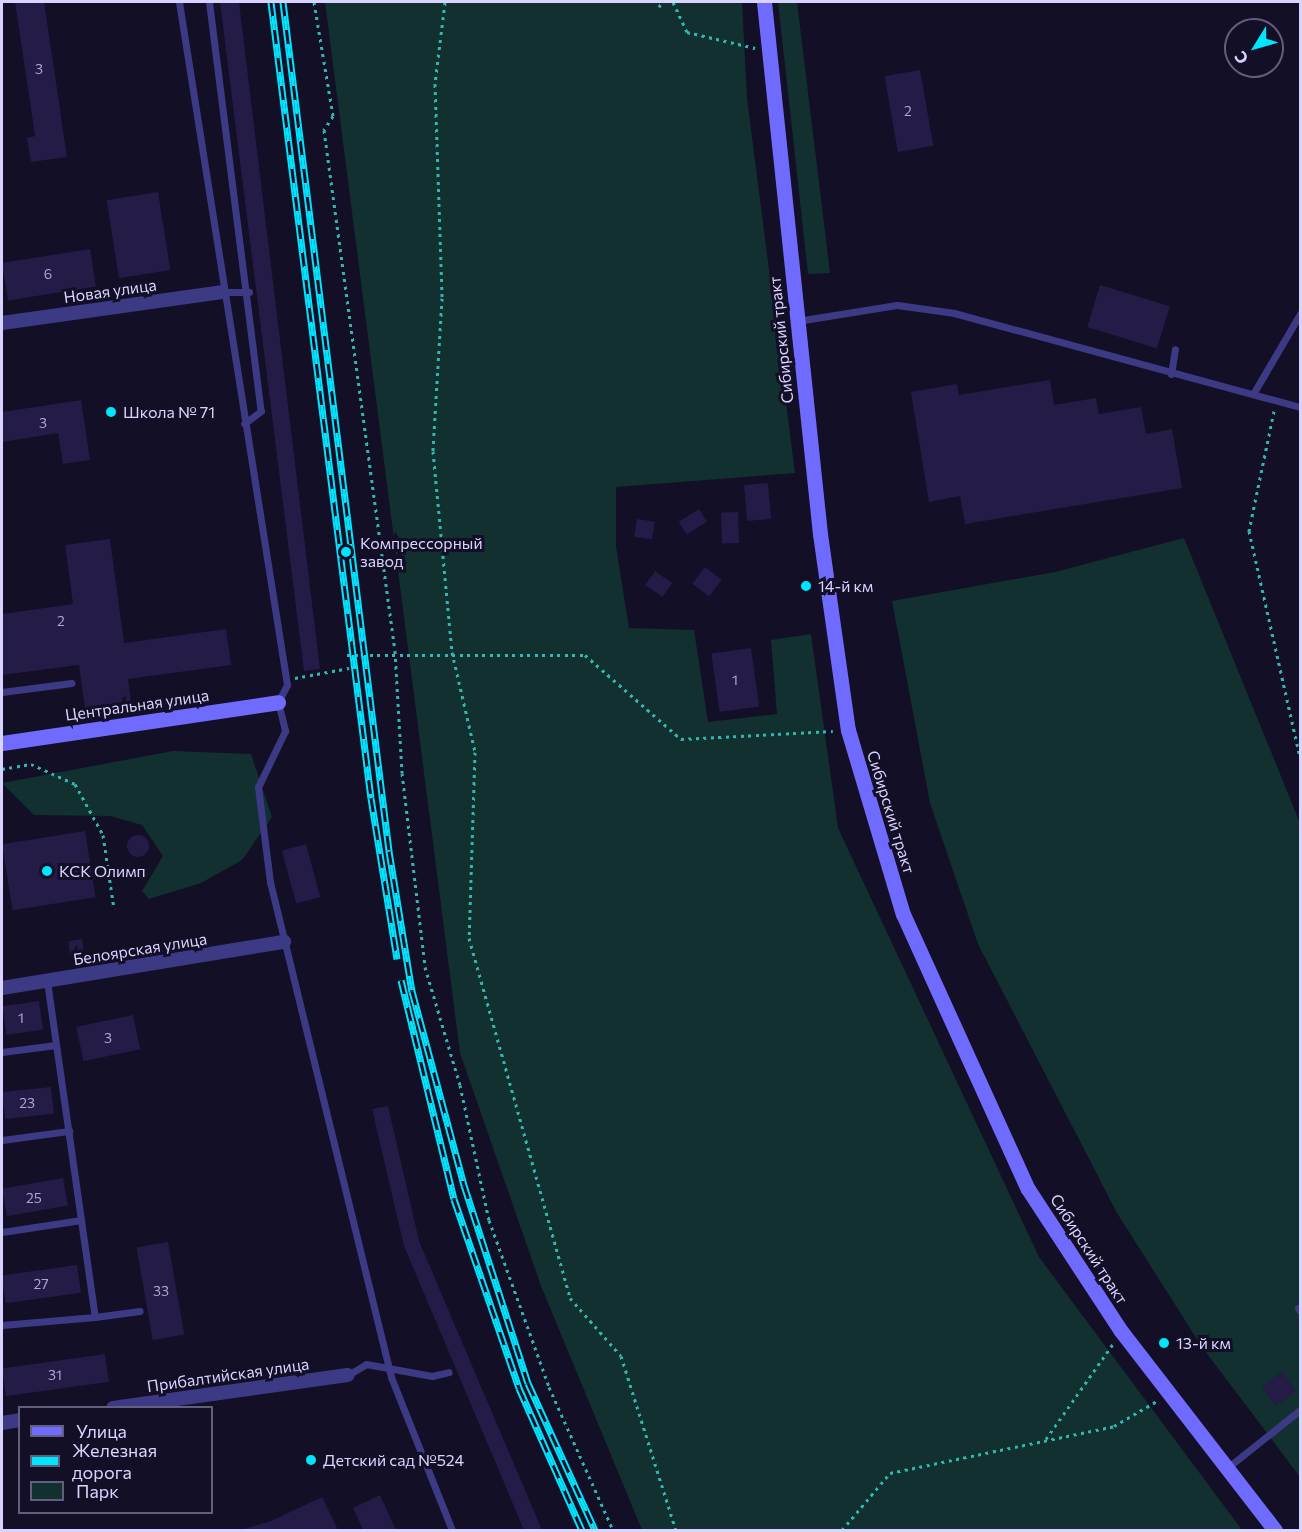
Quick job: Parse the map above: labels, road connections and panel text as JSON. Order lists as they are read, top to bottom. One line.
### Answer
{"streets":{"main road":["Сибирский тракт","Центральная улица"],"street":["Новая улица","Белоярская улица","Прибалтийская улица"]},"places":["Школа № 71","Компрессорный завод","14-й км","КСК Олимп","13-й км","Детский сад №524"],"house_numbers":["3","2","6","3","2","1","1","3","23","25","27","33","31"],"legend":["Улица","Железная дорога","Парк"],"north":"bottom left"}
